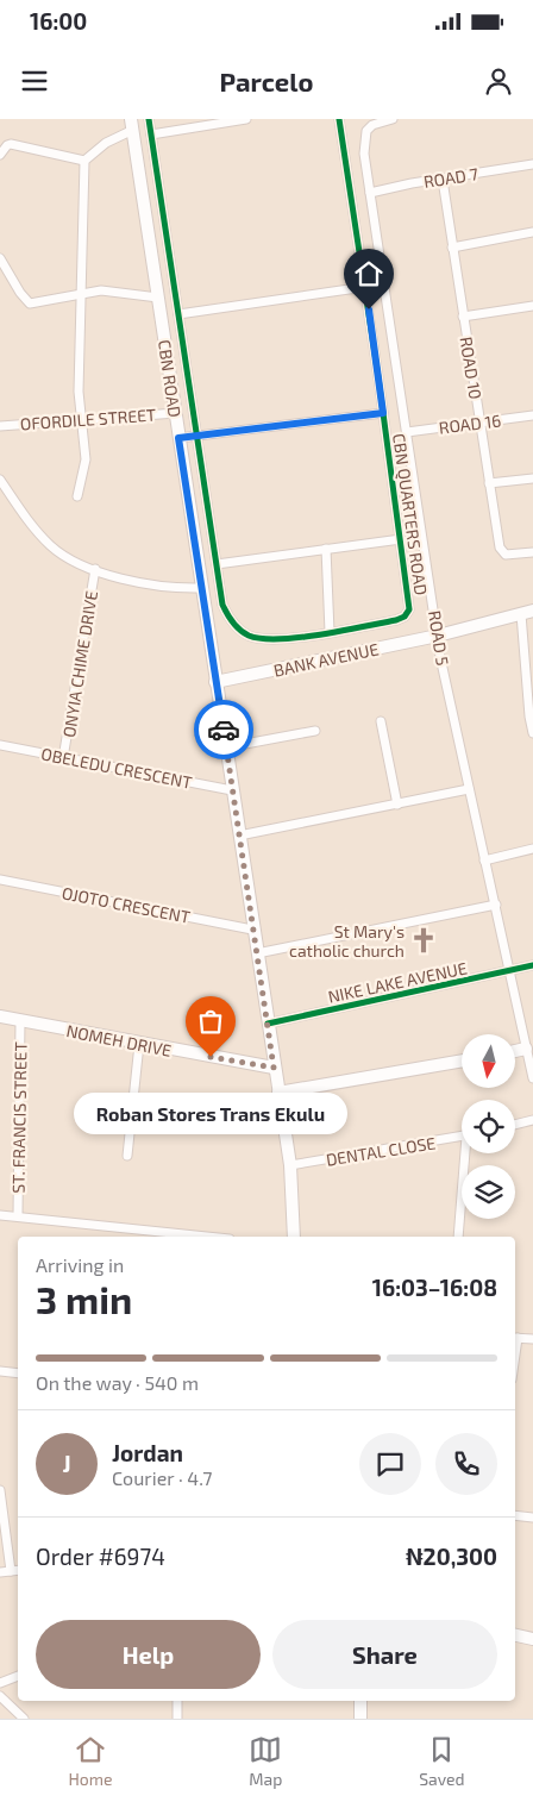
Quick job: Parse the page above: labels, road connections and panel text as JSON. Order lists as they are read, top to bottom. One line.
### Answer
{"streets":{"main road":["CBN ROAD","BANK AVENUE","NOMEH DRIVE"],"street":["ROAD 7","ROAD 10","OFORDILE STREET","ROAD 16","CBN QUARTERS ROAD","ROAD 5","ONYIA CHIME DRIVE","OBELEDU CRESCENT","OJOTO CRESCENT","NIKE LAKE AVENUE","ST. FRANCIS STREET","DENTAL CLOSE"]},"crossings":[["ROAD 7","ROAD 10"],["ROAD 7","ROAD 5"],["ROAD 10","ROAD 16"],["CBN ROAD","OFORDILE STREET"],["CBN ROAD","BANK AVENUE"],["CBN ROAD","OBELEDU CRESCENT"],["CBN ROAD","OJOTO CRESCENT"],["CBN ROAD","NIKE LAKE AVENUE"],["CBN ROAD","NOMEH DRIVE"],["CBN ROAD","DENTAL CLOSE"],["ROAD 16","ROAD 5"],["ROAD 5","BANK AVENUE"],["ROAD 5","NIKE LAKE AVENUE"],["ONYIA CHIME DRIVE","OBELEDU CRESCENT"],["NOMEH DRIVE","ST. FRANCIS STREET"]],"places":{"church":["St Mary's catholic church"],"other":["Roban Stores Trans Ekulu"]},"north":"bottom","page":{"status":"16:00","header":"Parcelo","bubble":"Roban Stores Trans Ekulu","heading":["3 min","Arriving in","16:03–16:08"],"panel":["Jordan","Courier · 4.7","Order #6974","₦20,300"],"bar":"On the way · 540 m","round":"J","buttons":["Help","Share"],"tabs":["Home","Map","Saved"]}}
